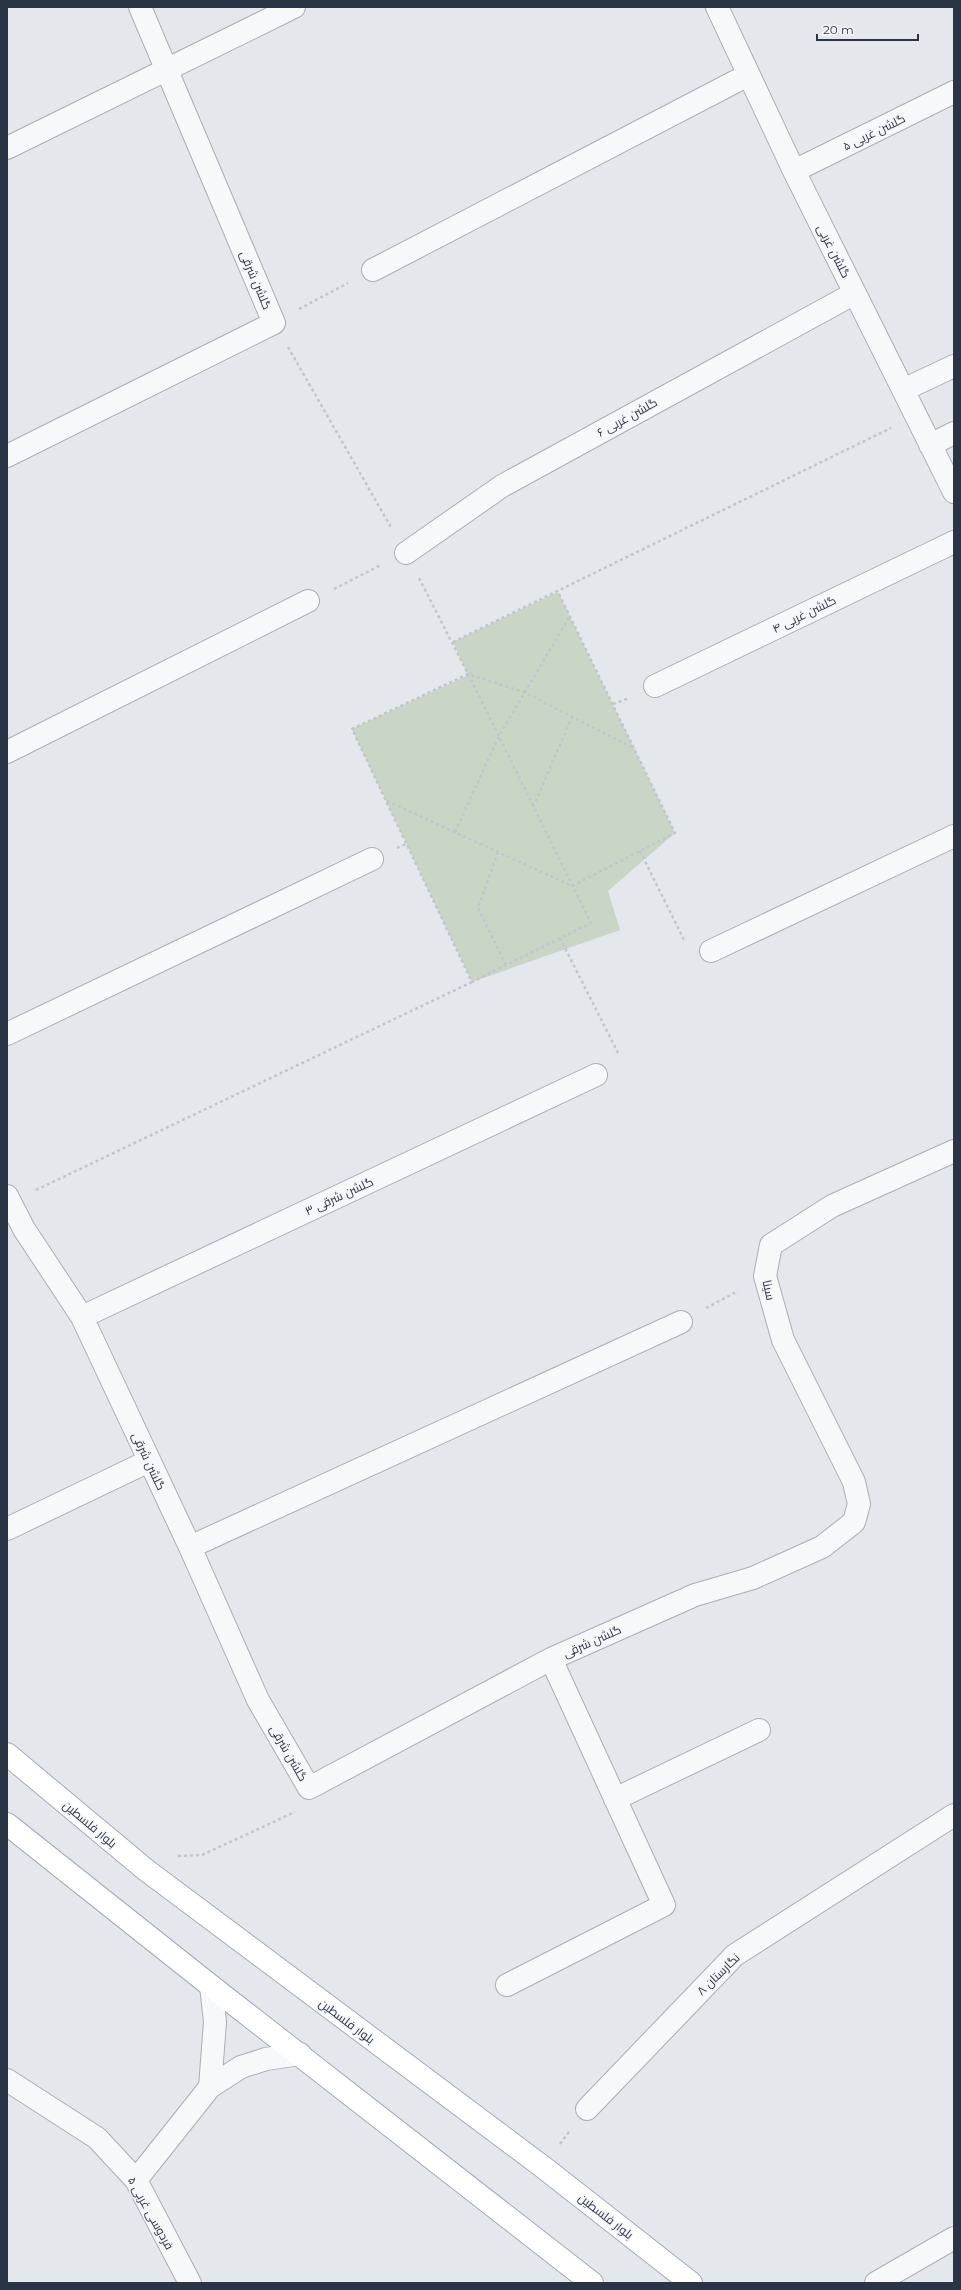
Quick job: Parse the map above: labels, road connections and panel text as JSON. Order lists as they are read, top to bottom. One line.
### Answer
{"streets":{"main road":["بلوار فلسطین"],"street":["گلشن غربی ۵","گلشن غربی","گلشن شرقی","گلشن غربی ۶","گلشن غربی ۴","گلشن شرقی ۳","سینا","نگارستان ۸","فردوسی غربی ۵"]},"crossings":[["گلشن غربی ۵","گلشن غربی"],["گلشن غربی","گلشن غربی ۶"],["گلشن شرقی","گلشن شرقی ۳"],["گلشن شرقی","سینا"]],"scale_bar":"20 m"}
